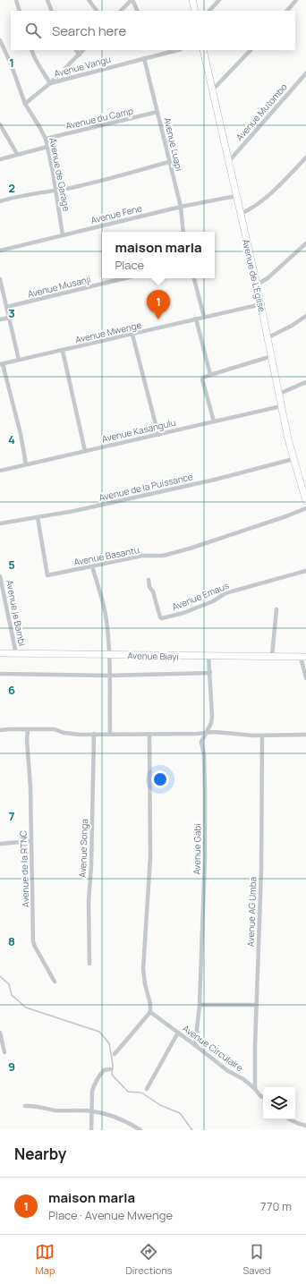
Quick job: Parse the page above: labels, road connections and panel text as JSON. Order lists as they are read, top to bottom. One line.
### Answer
{"streets":{"street":["Avenue Vangu","Avenue Mutombo","Avenue du Camp","Avenue Luapi","Avenue de Garage","Avenue Fene","Avenue de L'Eglise","Avenue Musanji","Avenue Mwenge","Avenue Kasangulu","Avenue de la Puissance","Avenue Basantu","Avenue Emaus","Avenue le Bambi","Avenue Biayi","Avenue Songa","Avenue Gabi","Avenue de la RTNC","Avenue AG Umba","Avenue Circulaire"]},"crossings":[["Avenue Vangu","Avenue Luapi"],["Avenue Mutombo","Avenue de L'Eglise"],["Avenue du Camp","Avenue Luapi"],["Avenue du Camp","Avenue de Garage"],["Avenue Luapi","Avenue Fene"],["Avenue de Garage","Avenue Fene"],["Avenue Fene","Avenue de L'Eglise"],["Avenue de L'Eglise","Avenue Mwenge"],["Avenue de L'Eglise","Avenue Kasangulu"],["Avenue de L'Eglise","Avenue de la Puissance"],["Avenue de la Puissance","Avenue Basantu"],["Avenue le Bambi","Avenue Biayi"],["Avenue Biayi","Avenue Gabi"],["Avenue Gabi","Avenue Circulaire"],["Avenue AG Umba","Avenue Circulaire"]],"page":{"search":"Search here","popup":["maison marla","Place"],"pins":"1","heading":"Nearby","list":[{"mark":"1","name":"maison marla","note":"Place · Avenue Mwenge","value":"770 m"}],"nav":["Map","Directions","Saved"]},"grid":{"rows":["1","2","3","4","5","6","7","8","9"]}}
